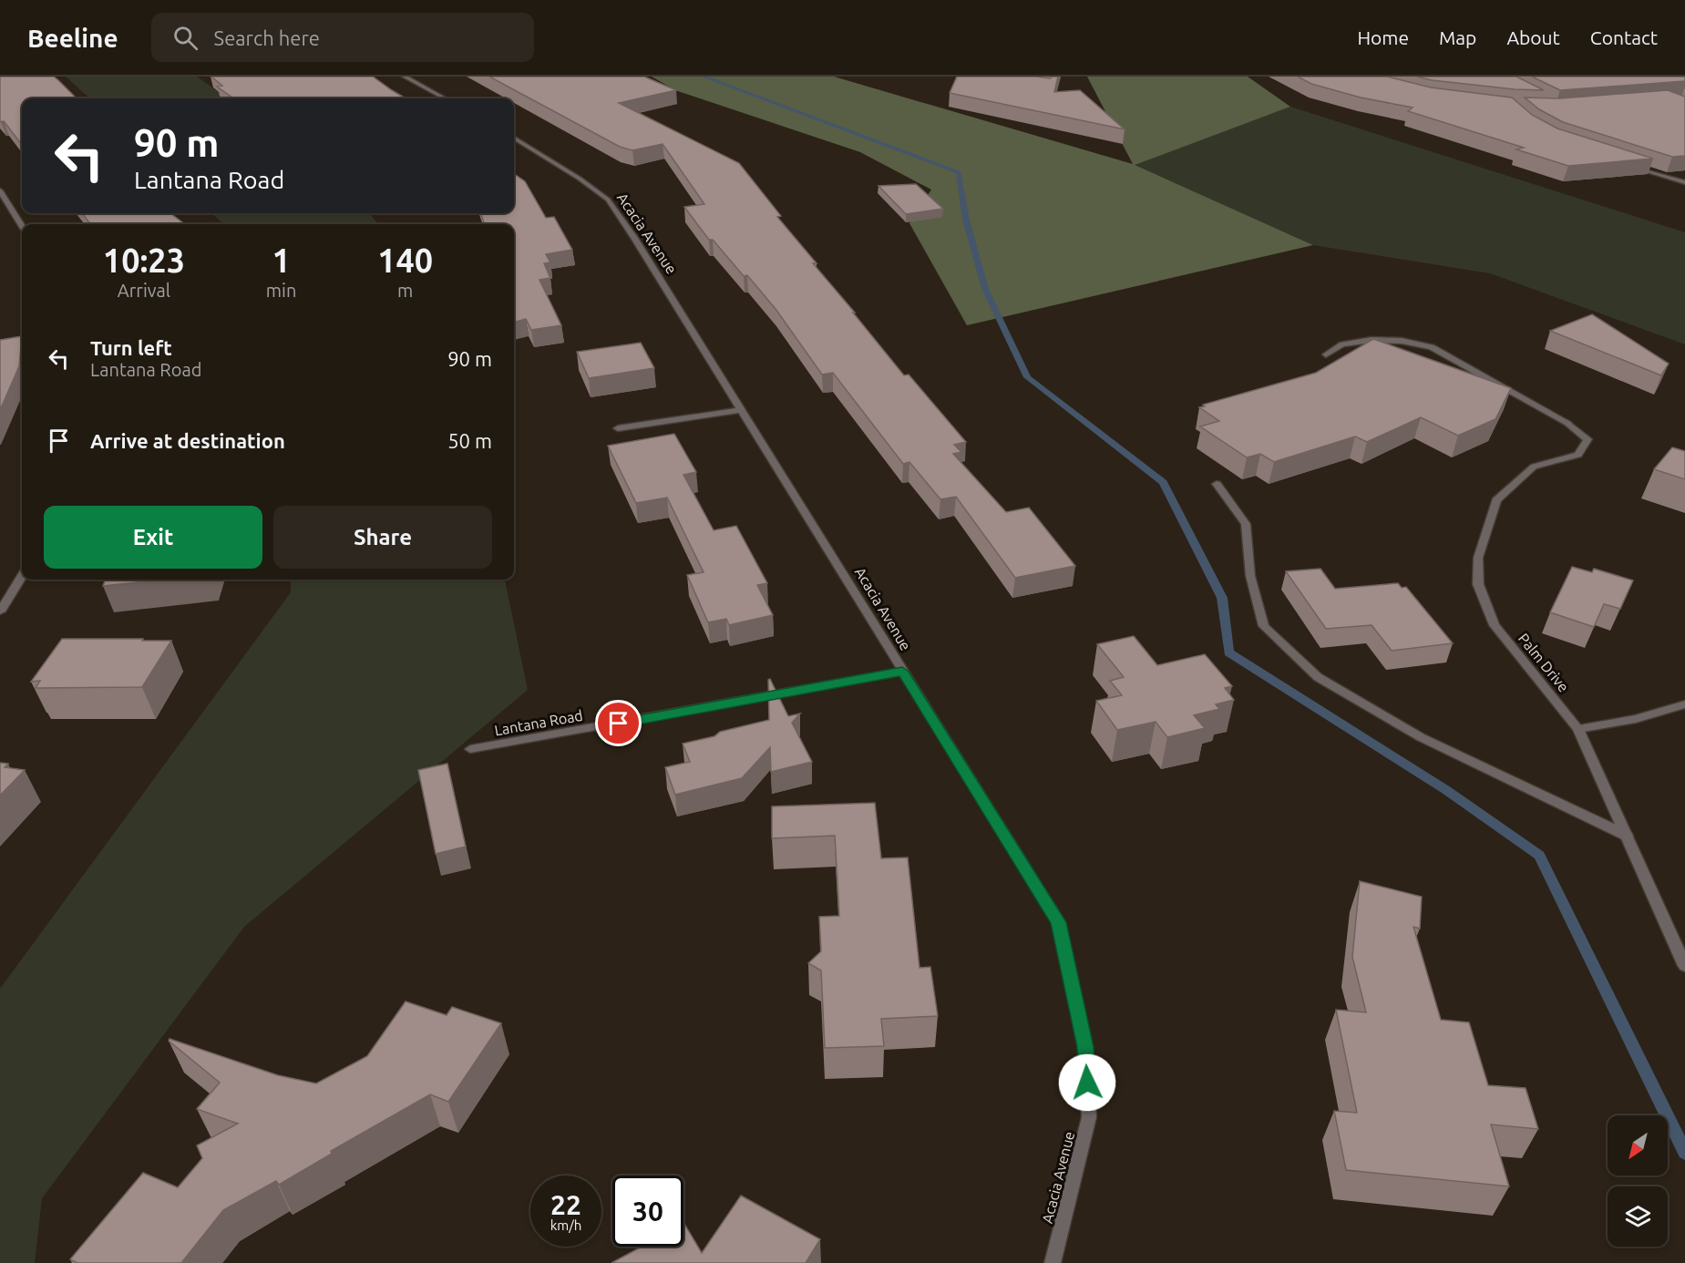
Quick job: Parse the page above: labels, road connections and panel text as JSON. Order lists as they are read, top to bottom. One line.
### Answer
{"streets":{"street":["Acacia Avenue","Palm Drive","Lantana Road"]},"crossings":[["Acacia Avenue","Lantana Road"]],"north":"bottom left","page":{"header":"Beeline","search":"Search here","nav":["Home","Map","About","Contact"],"turn":["90 m","Lantana Road"],"eta":["10:23","Arrival","1","min","140","m"],"list":[{"name":"Turn left","note":"Lantana Road","value":"90 m"},{"name":"Arrive at destination","value":"50 m"}],"buttons":["Exit","Share"],"speed":"22 km/h","limit":"30"}}
